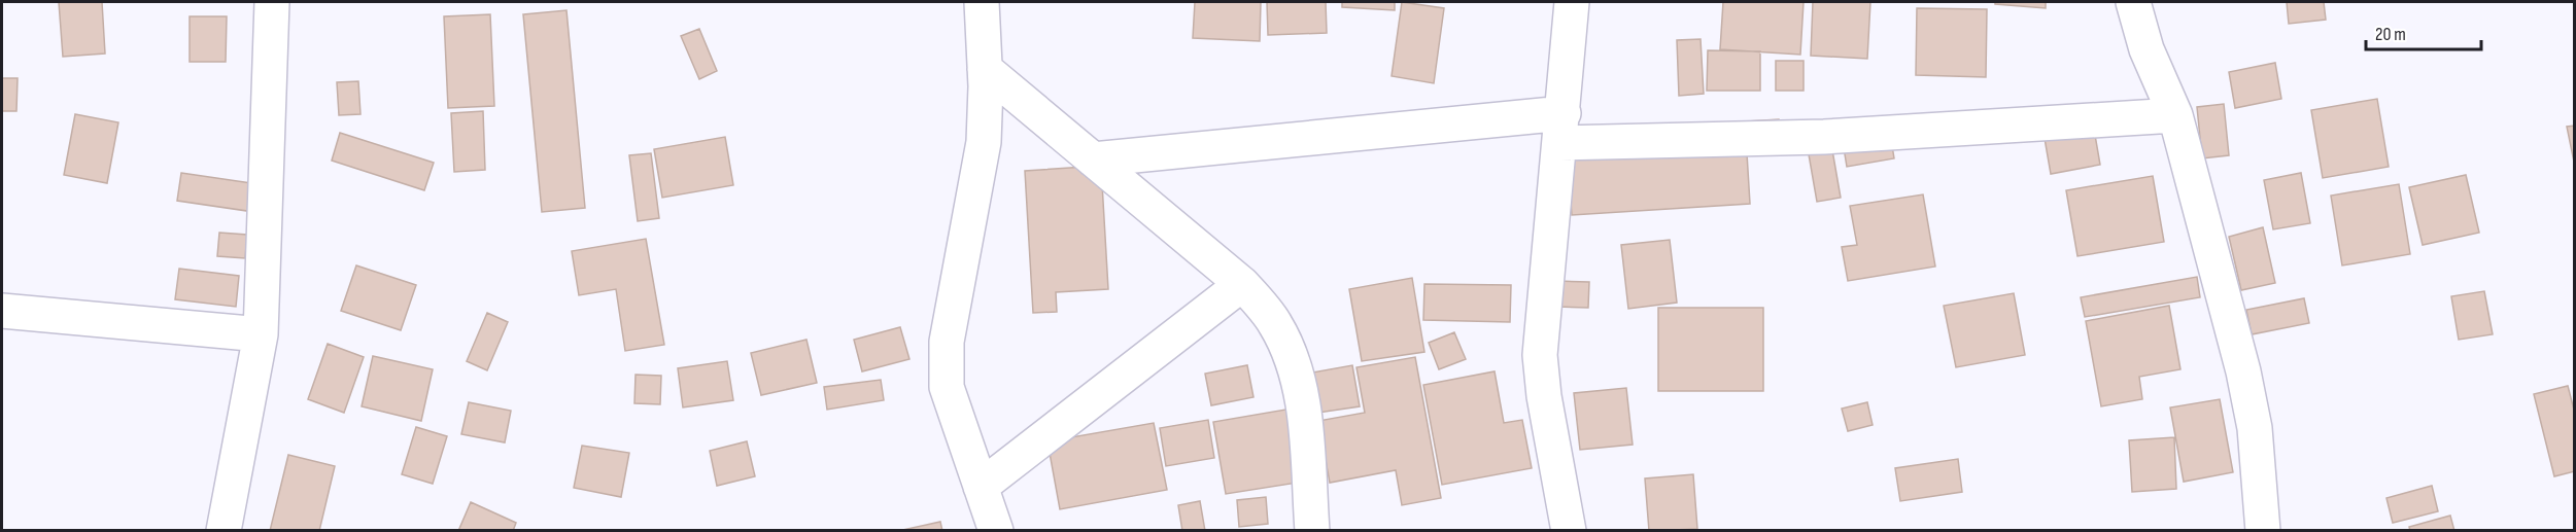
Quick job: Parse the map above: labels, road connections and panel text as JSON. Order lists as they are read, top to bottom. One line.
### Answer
{"scale_bar":"20 m"}
